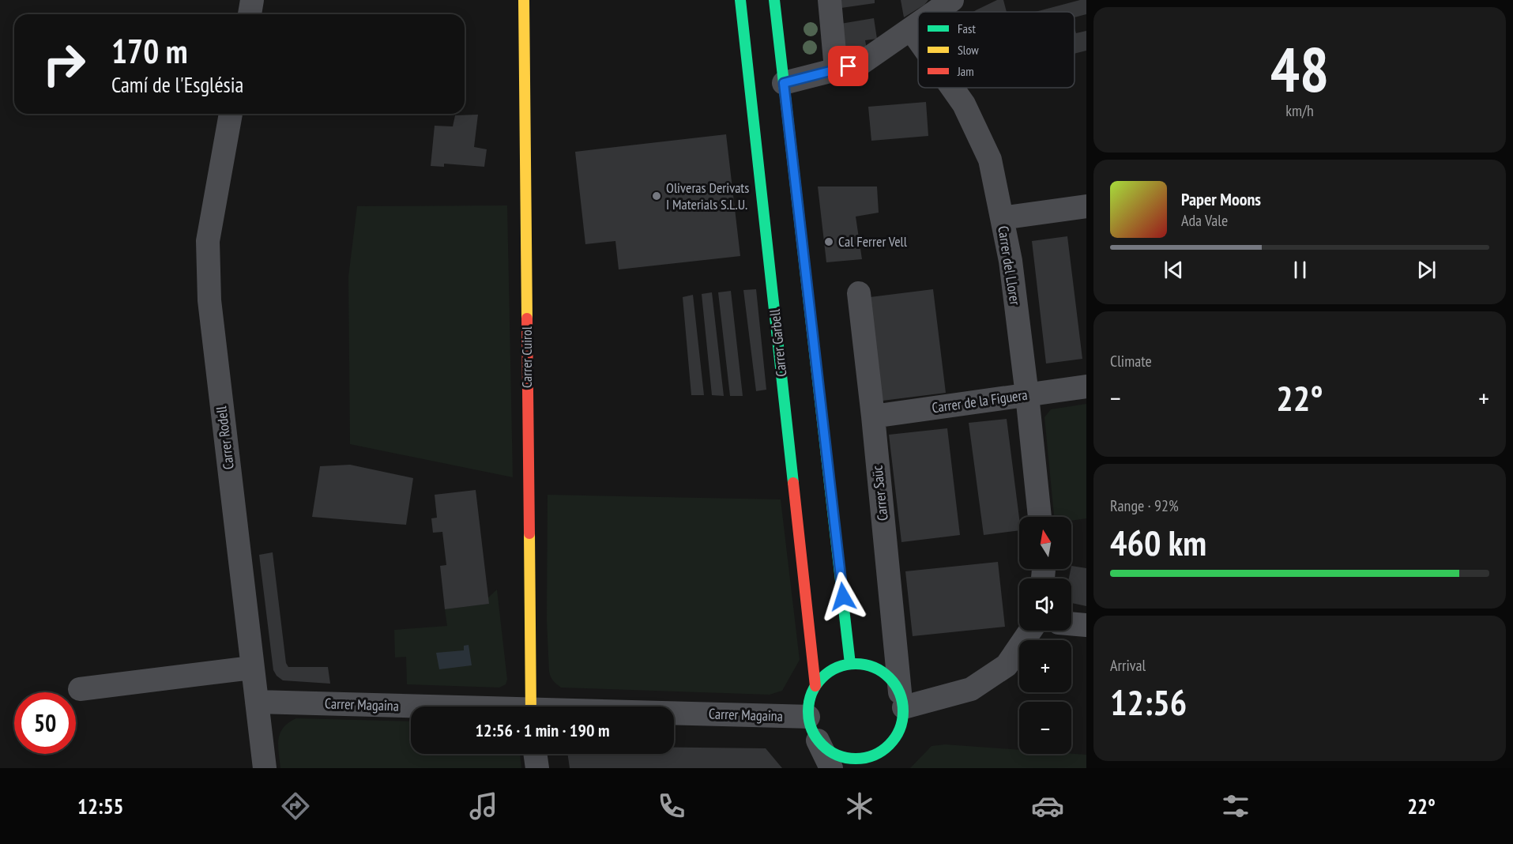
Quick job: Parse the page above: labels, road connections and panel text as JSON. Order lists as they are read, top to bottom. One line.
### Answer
{"streets":{"street":["Carrer del Llorer","Carrer Garbell","Carrer Cuirol","Carrer de la Figuera","Carrer Rodell","Carrer Saüc","Carrer Magaina"]},"crossings":[["Carrer del Llorer","Carrer de la Figuera"],["Carrer Garbell","Carrer Saüc"],["Carrer Garbell","Carrer Magaina"],["Carrer de la Figuera","Carrer Saüc"],["Carrer Rodell","Carrer Magaina"],["Carrer Saüc","Carrer Magaina"]],"places":["Oliveras Derivats I Materials S.L.U.","Cal Ferrer Vell"],"legend":["Fast","Slow","Jam"],"north":"top","page":{"tile":[["48","km/h"],"Climate",["Range · 92%","460 km"],["Arrival","12:56"]],"turn":["170 m","Camí de l'Església"],"song":["Paper Moons","Ada Vale"],"heat":["−","22°","+"],"map_buttons":["+","−"],"limit":"50","trip":"12:56 · 1 min · 190 m","tabs":["12:55","22°"]}}
